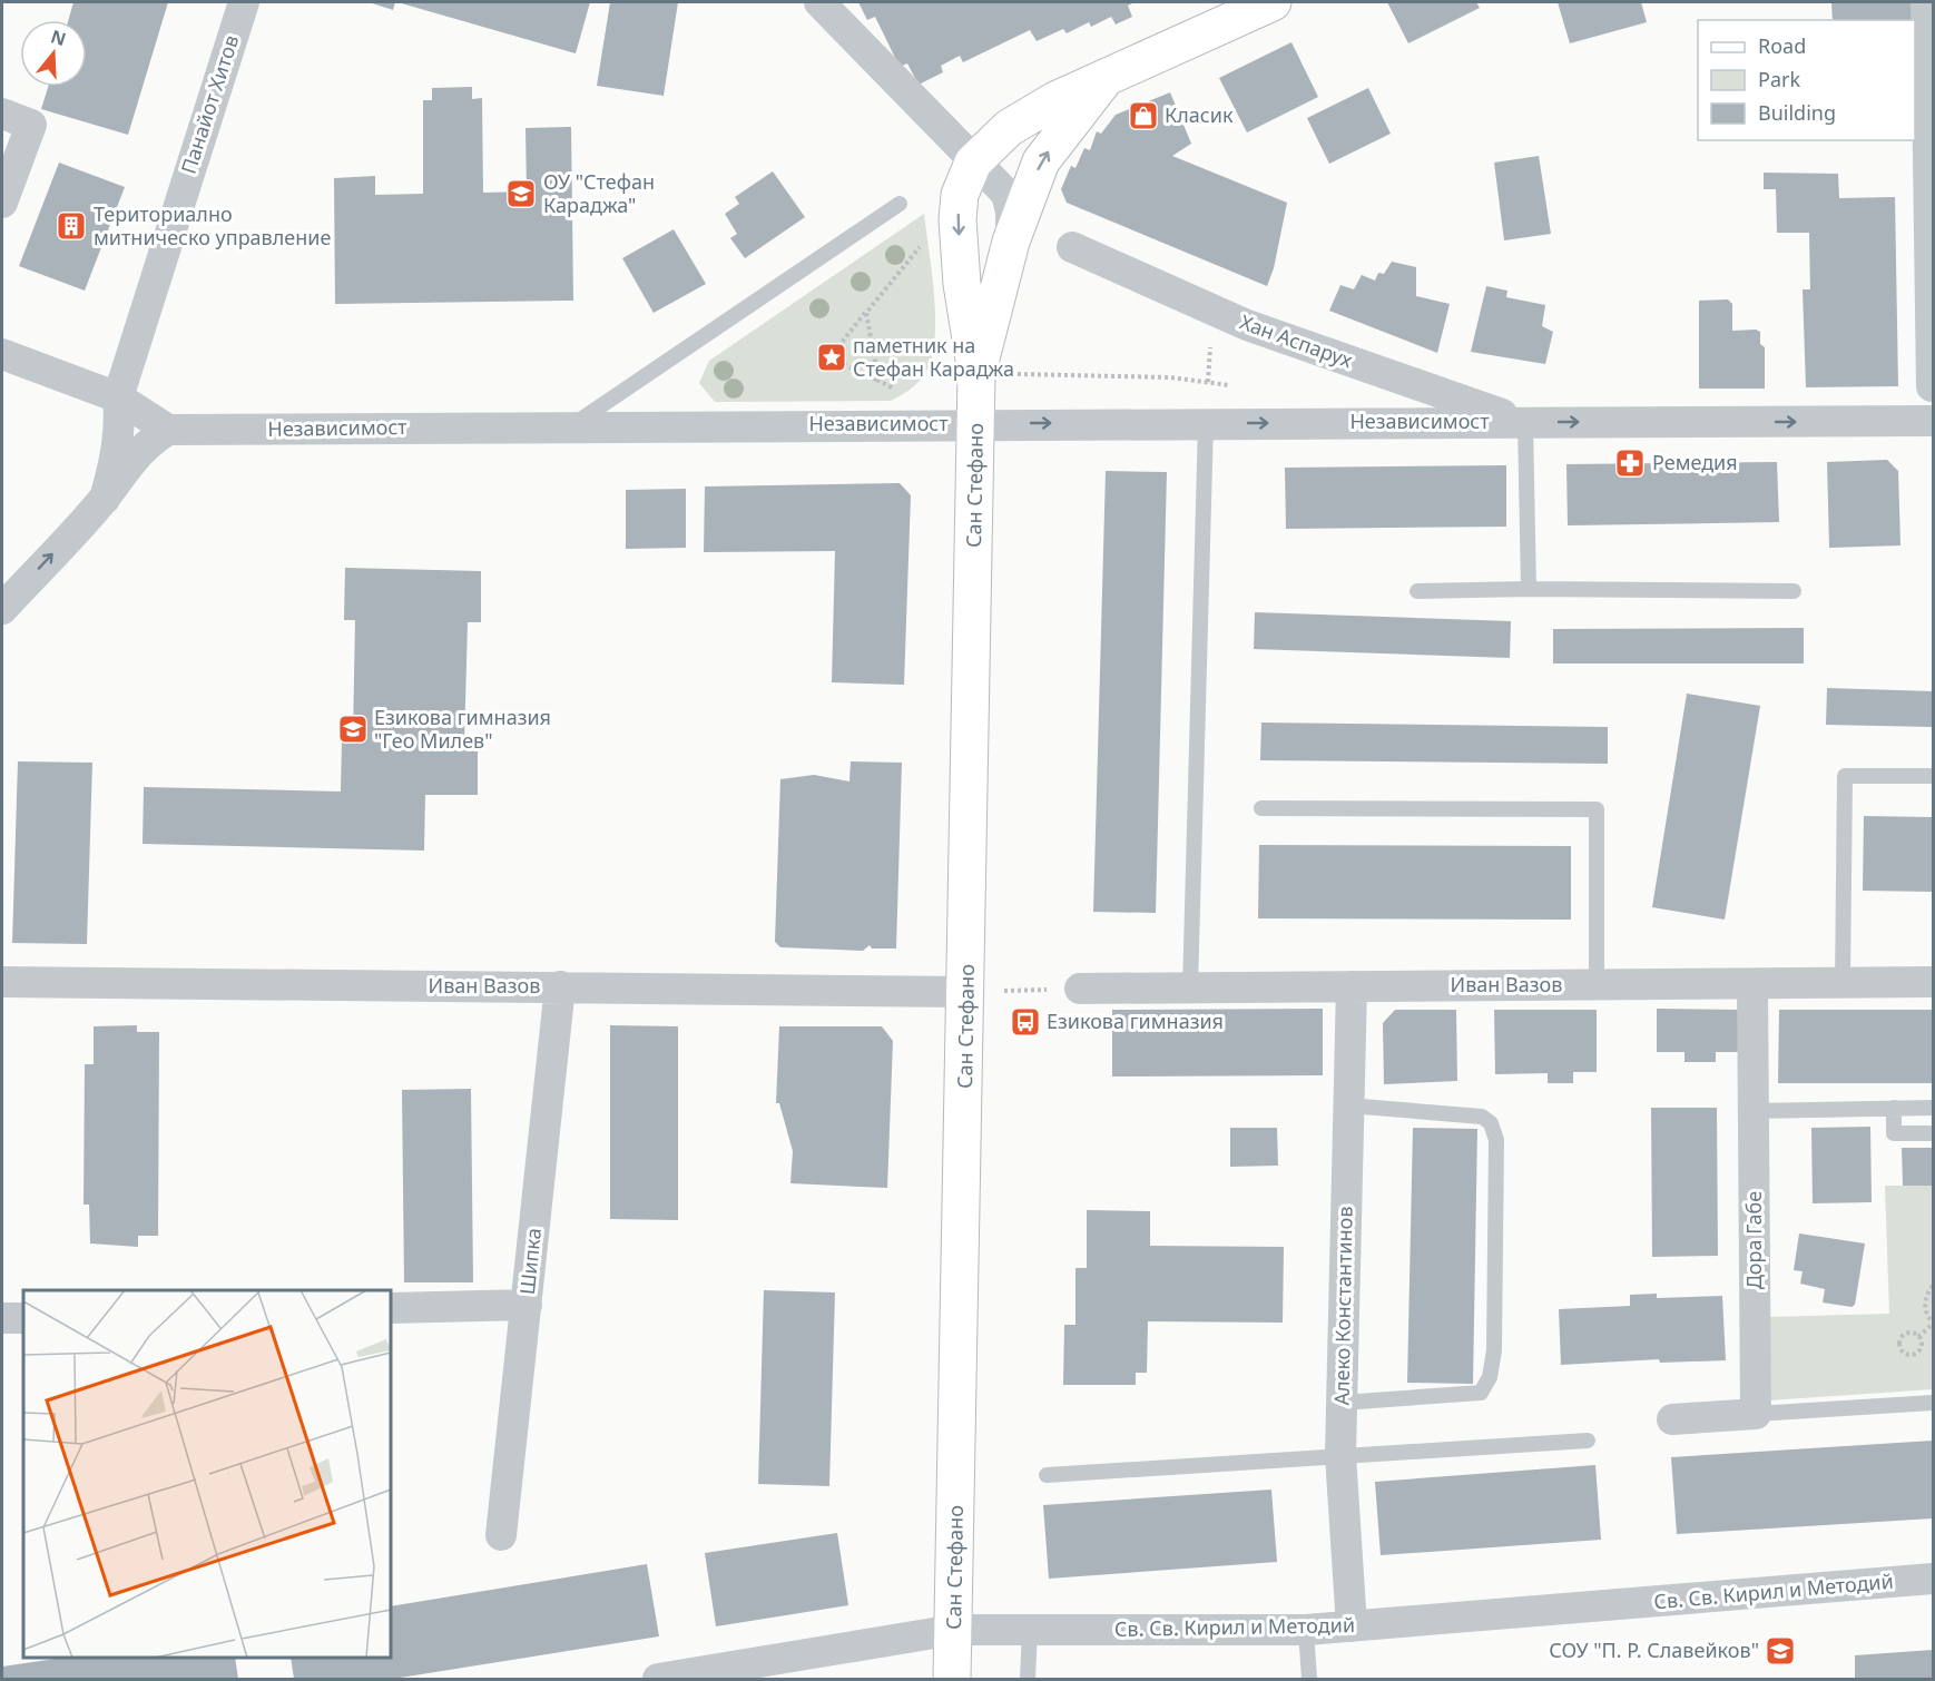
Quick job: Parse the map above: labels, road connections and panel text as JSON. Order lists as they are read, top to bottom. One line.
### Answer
{"streets":{"street":["Панайот Хитов","Хан Аспарух","Независимост","Сан Стефано","Иван Вазов","Дора Габе","Шипка","Алеко Константинов","Св. Св. Кирил и Методий"]},"crossings":[["Хан Аспарух","Независимост"],["Независимост","Сан Стефано"],["Сан Стефано","Иван Вазов"],["Сан Стефано","Св. Св. Кирил и Методий"],["Иван Вазов","Дора Габе"],["Иван Вазов","Шипка"],["Иван Вазов","Алеко Константинов"],["Алеко Константинов","Св. Св. Кирил и Методий"]],"one_way":["Независимост"],"places":{"shop":["Класик"],"school or university":["ОУ \"Стефан Караджа\"","Езикова гимназия \"Гео Милев\"","СОУ \"П. Р. Славейков\""],"building":["Териториално митническо управление"],"place":["паметник на Стефан Караджа"],"pharmacy":["Ремедия"],"bus stop":["Езикова гимназия"]},"legend":["Road","Park","Building"],"north":"top"}
